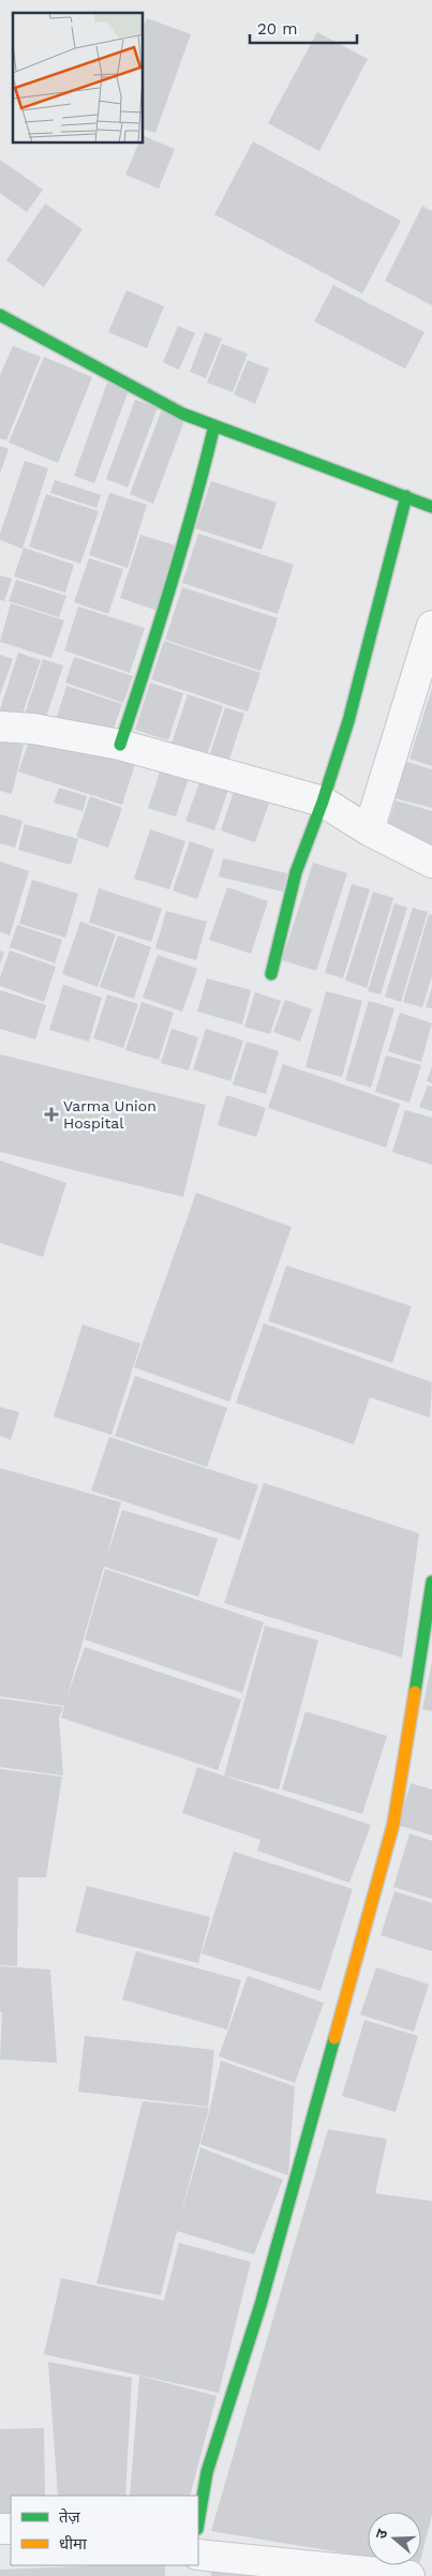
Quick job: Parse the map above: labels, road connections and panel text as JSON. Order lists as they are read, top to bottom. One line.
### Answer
{"places":{"health":["Varma Union Hospital"]},"legend":["तेज़","धीमा"],"scale_bar":"20 m","north":"left"}
